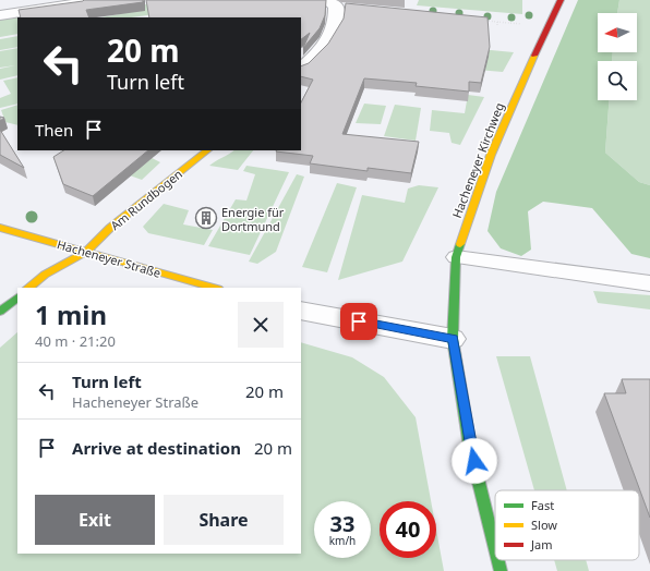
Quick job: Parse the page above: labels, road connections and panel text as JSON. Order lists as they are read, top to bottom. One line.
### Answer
{"streets":{"main road":["Hacheneyer Kirchweg","Am Rundbogen","Hacheneyer Straße"]},"crossings":[["Am Rundbogen","Hacheneyer Straße"]],"places":{"building":["Energie für Dortmund"]},"legend":["Fast","Slow","Jam"],"north":"left","page":{"turn":["20 m","Turn left"],"then":"Then","heading":["1 min","40 m · 21:20"],"list":[{"name":"Turn left","note":"Hacheneyer Straße","value":"20 m"},{"name":"Arrive at destination","value":"20 m"}],"buttons":["Exit","Share"],"speed":"33 km/h","limit":"40"}}
